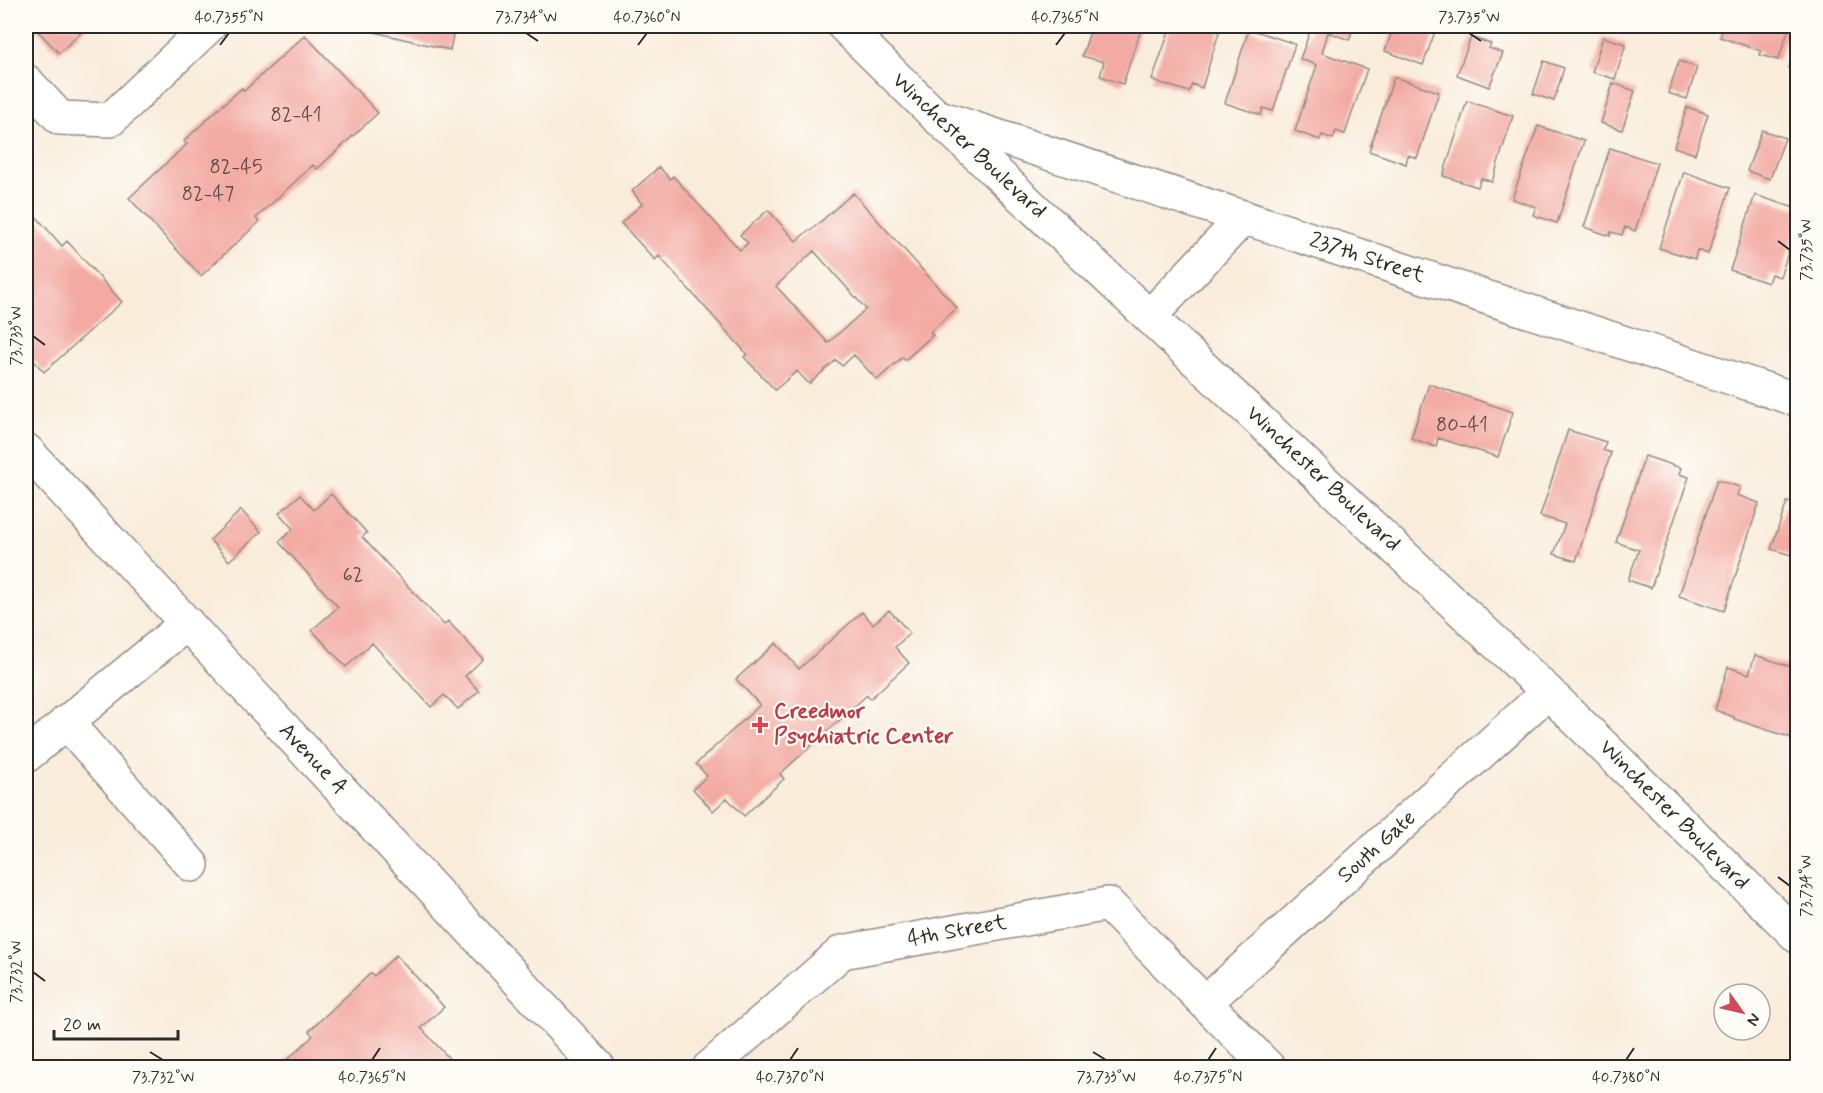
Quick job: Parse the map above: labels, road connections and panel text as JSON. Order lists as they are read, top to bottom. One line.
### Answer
{"streets":{"street":["Winchester Boulevard","237th Street","Avenue A","South Gate","4th Street"]},"crossings":[["Winchester Boulevard","237th Street"],["Winchester Boulevard","South Gate"],["South Gate","4th Street"]],"places":{"health":["Creedmor Psychiatric Center"]},"house_numbers":["82-41","82-45","82-47","80-41","62"],"scale_bar":"20 m","north":"bottom right","coordinates":["40.7355°N","73.734°W","40.7360°N","40.7365°N","73.735°W","73.733°W","73.732°W","40.7370°N","40.7375°N","40.7380°N"]}
